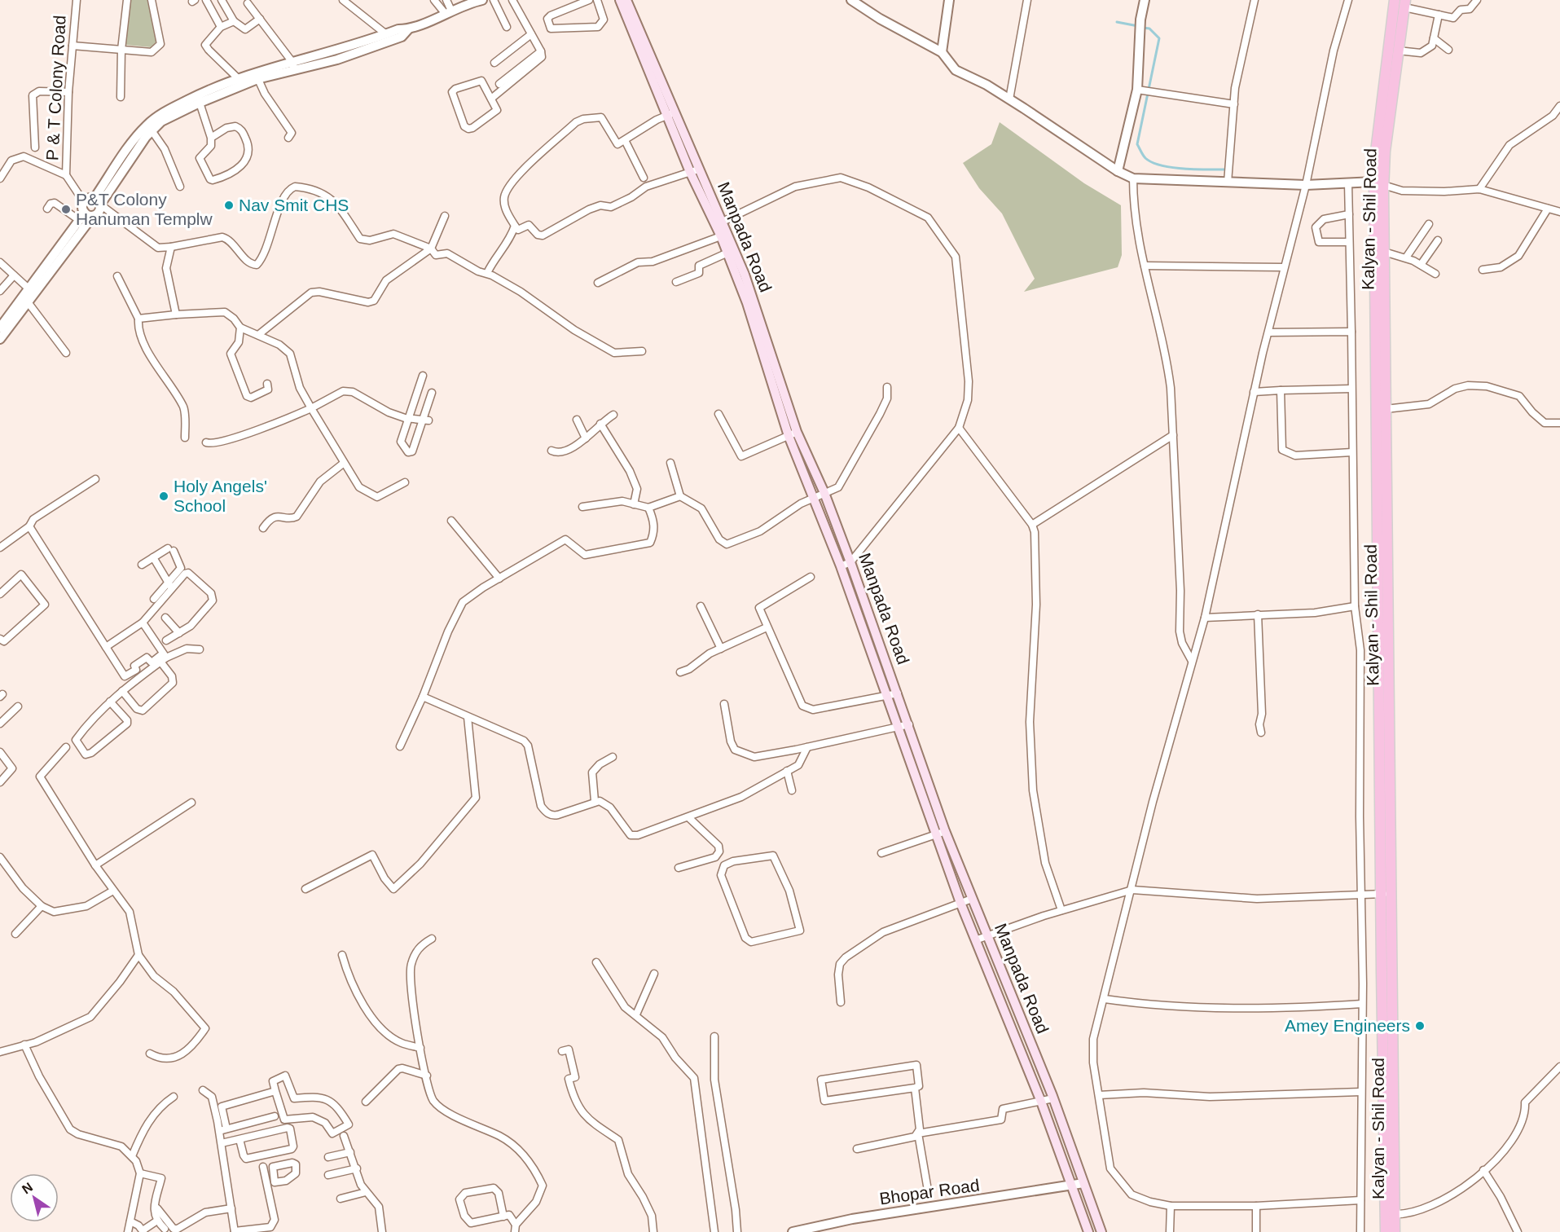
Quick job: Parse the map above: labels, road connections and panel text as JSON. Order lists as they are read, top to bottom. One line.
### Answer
{"streets":{"main road":["Kalyan - Shil Road","Manpada Road"],"street":["P & T Colony Road","Bhopar Road"]},"crossings":[["Manpada Road","Bhopar Road"]],"places":["Nav Smit CHS","P&T Colony Hanuman Templw","Holy Angels' School","Amey Engineers"],"north":"top left"}
